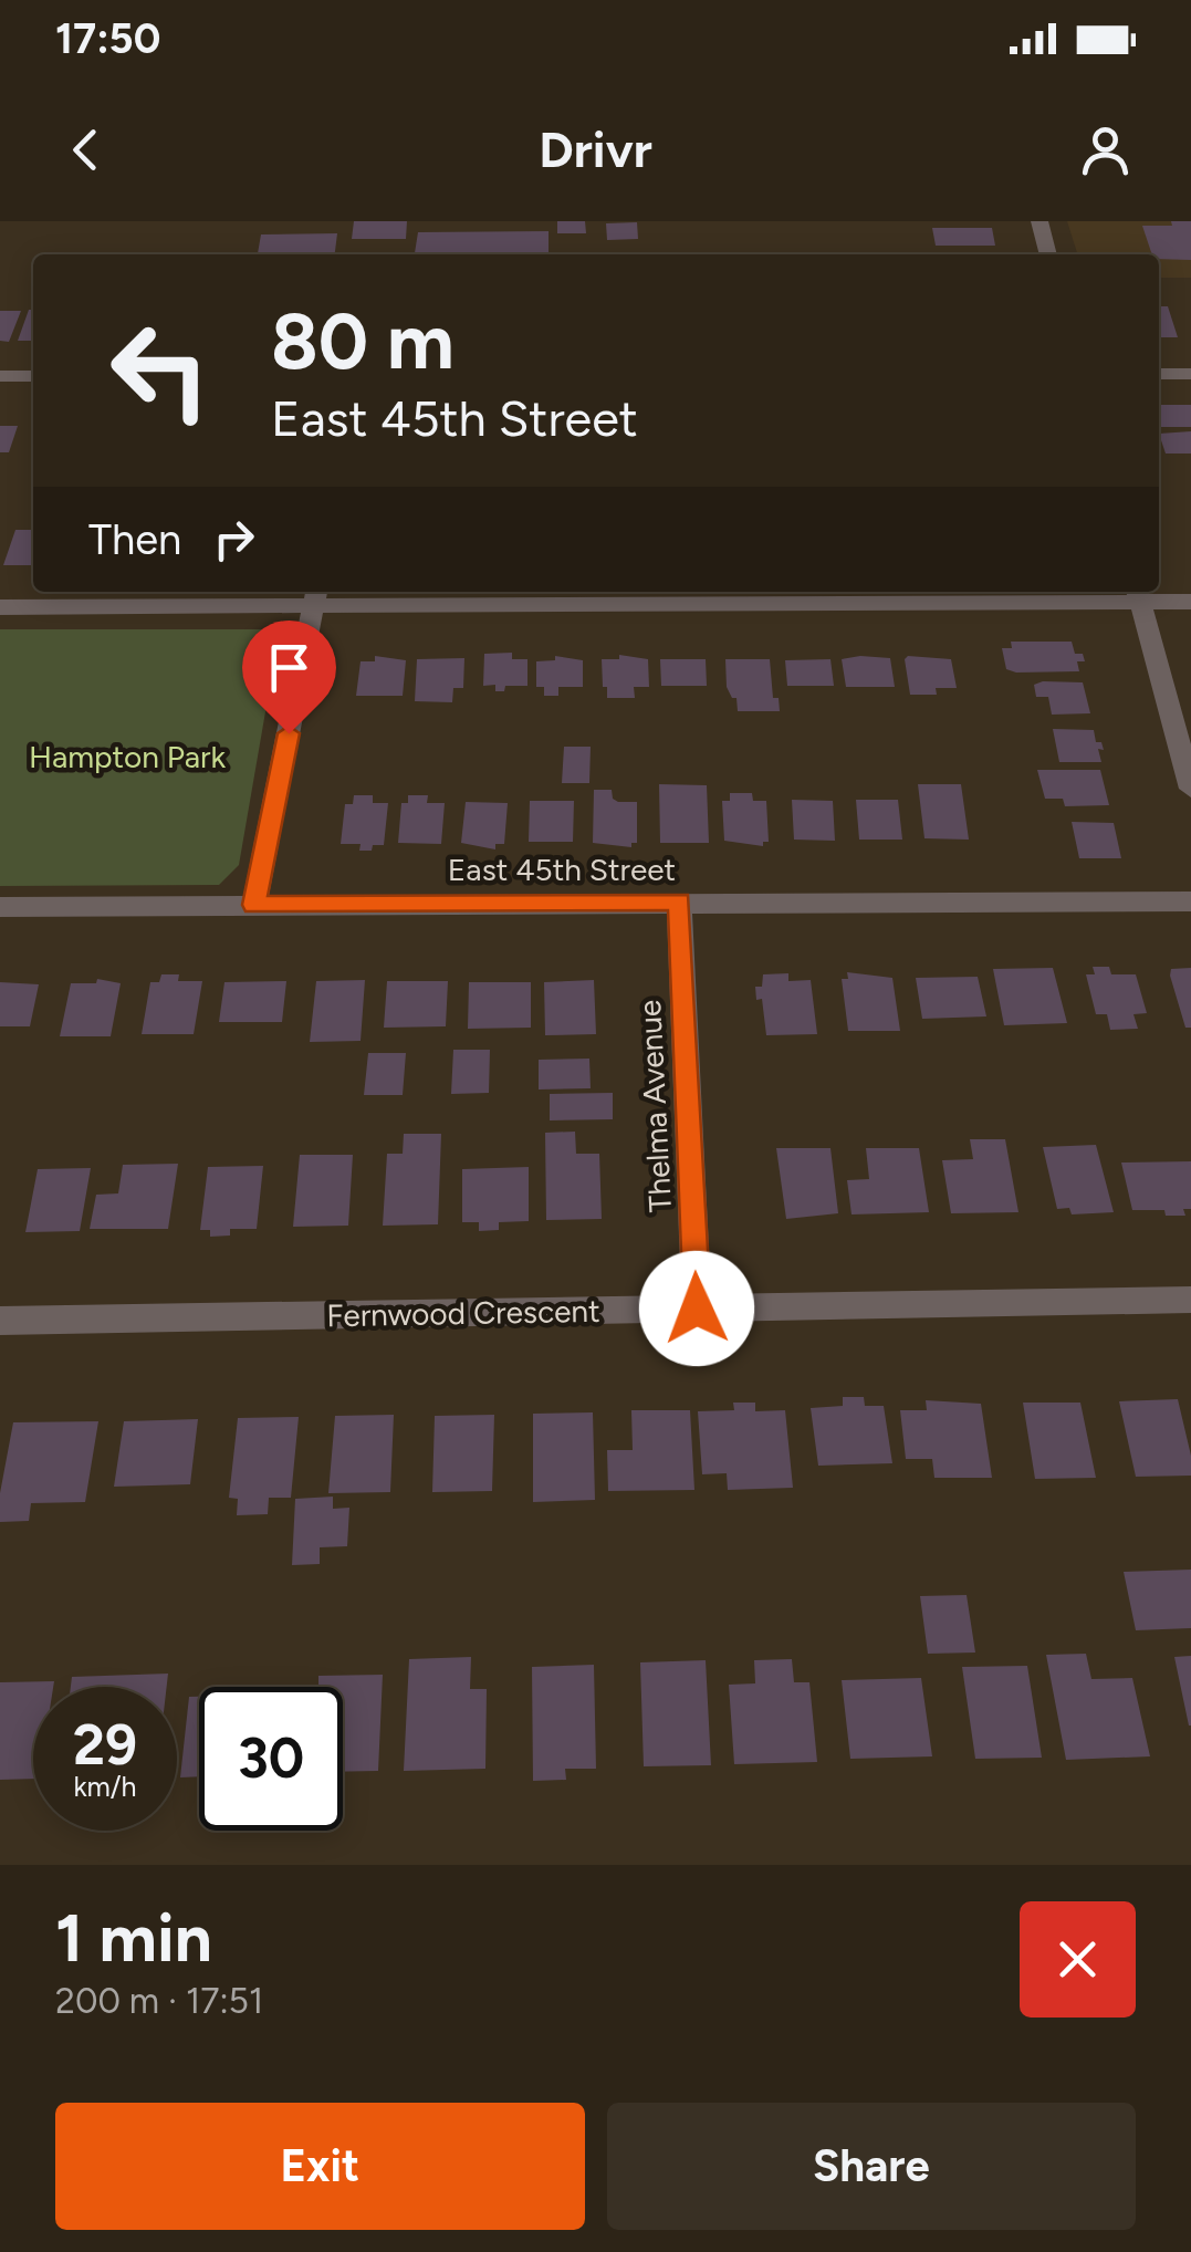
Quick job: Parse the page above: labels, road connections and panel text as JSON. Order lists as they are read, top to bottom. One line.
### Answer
{"streets":{"street":["East 45th Street","Thelma Avenue","Fernwood Crescent"]},"crossings":[["East 45th Street","Thelma Avenue"],["Thelma Avenue","Fernwood Crescent"]],"parks":["Hampton Park"],"page":{"status":"17:50","header":"Drivr","turn":["80 m","East 45th Street"],"then":"Then","speed":"29 km/h","limit":"30","heading":["1 min","200 m · 17:51"],"buttons":["Exit","Share"]}}
